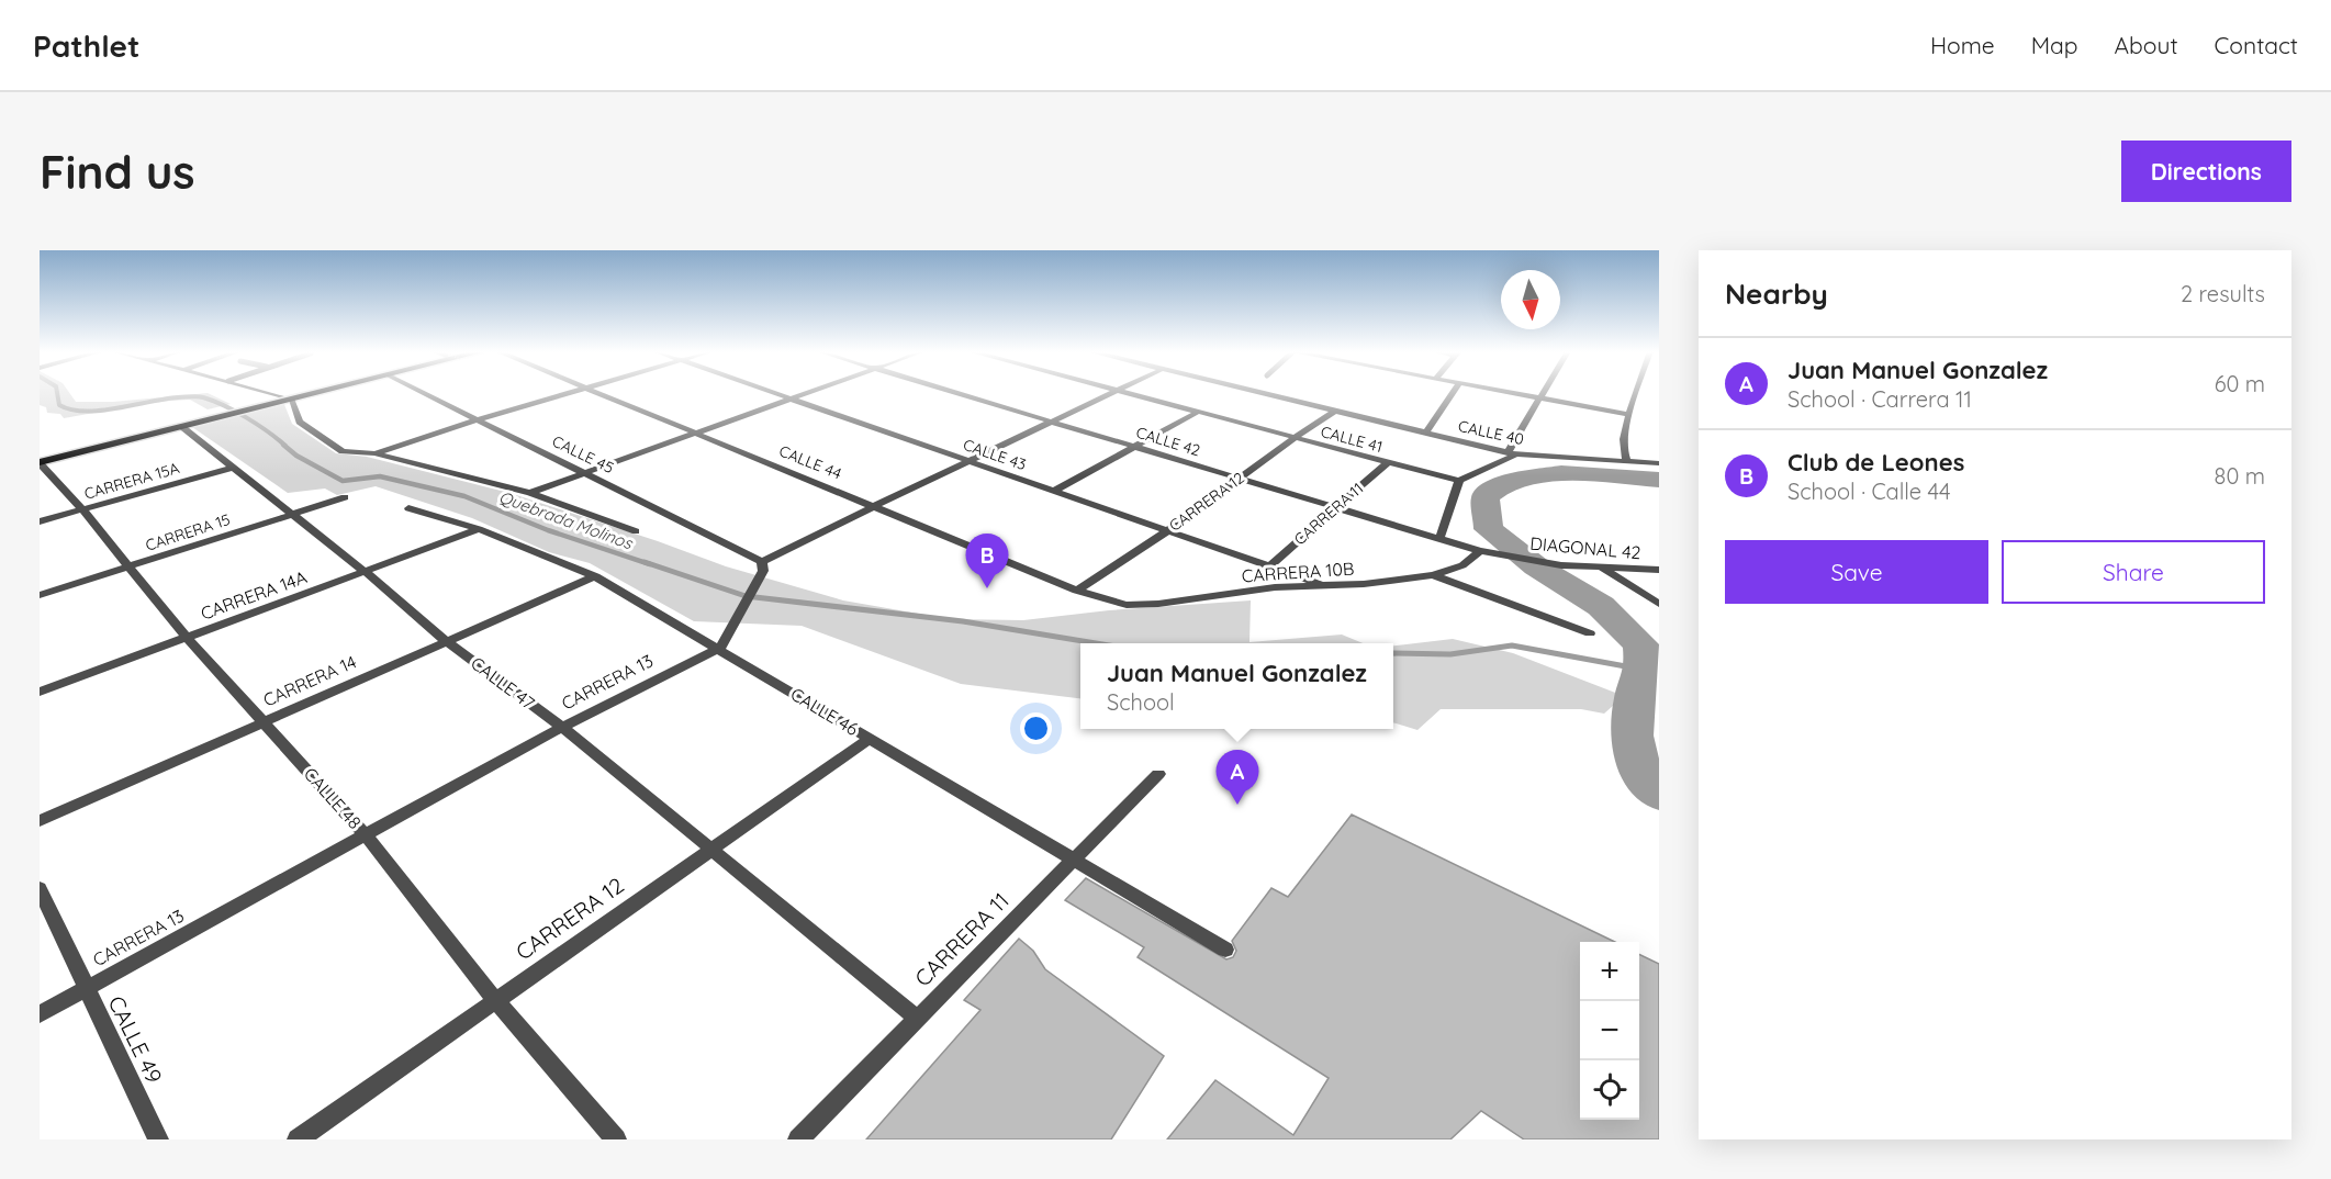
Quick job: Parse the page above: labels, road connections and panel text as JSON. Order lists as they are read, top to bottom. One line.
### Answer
{"streets":{"street":["CALLE 40","CALLE 41","CALLE 42","CALLE 45","CALLE 43","CALLE 44","CARRERA 15A","CARRERA 12","CARRERA 11","CARRERA 15","DIAGONAL 42","CARRERA 10B","CARRERA 14A","CARRERA 14","CARRERA 13","CALLE 47","CALLE 46","CALLE 48","CALLE 49"]},"crossings":[["CALLE 40","CARRERA 12"],["CALLE 41","CARRERA 12"],["CALLE 41","CARRERA 11"],["CALLE 42","CARRERA 12"],["CALLE 42","CARRERA 11"],["CALLE 42","DIAGONAL 42"],["CALLE 42","CARRERA 10B"],["CALLE 43","CARRERA 12"],["CALLE 43","CARRERA 11"],["CALLE 43","CARRERA 10B"],["CALLE 44","CARRERA 12"],["CALLE 44","CARRERA 10B"],["CARRERA 15A","CALLE 47"],["CARRERA 15A","CALLE 48"],["CARRERA 12","CALLE 47"],["CARRERA 12","CALLE 46"],["CARRERA 12","CALLE 48"],["CARRERA 11","CALLE 47"],["CARRERA 11","CALLE 46"],["CARRERA 15","CALLE 47"],["CARRERA 15","CALLE 48"],["CARRERA 14A","CALLE 47"],["CARRERA 14A","CALLE 46"],["CARRERA 14A","CALLE 48"],["CARRERA 14","CALLE 47"],["CARRERA 14","CALLE 46"],["CARRERA 14","CALLE 48"],["CARRERA 13","CALLE 47"],["CARRERA 13","CALLE 46"],["CARRERA 13","CALLE 48"],["CARRERA 13","CALLE 49"]],"water":["Quebrada Molinos"],"north":"bottom","page":{"header":"Pathlet","nav":["Home","Map","About","Contact"],"buttons":["Directions",["Save","Share"]],"title":"Find us","heading":["Nearby","2 results"],"list":[{"mark":"A","name":"Juan Manuel Gonzalez","note":"School · Carrera 11","value":"60 m"},{"mark":"B","name":"Club de Leones","note":"School · Calle 44","value":"80 m"}],"pins":["B","A"],"popup":["Juan Manuel Gonzalez","School"],"map_buttons":["+","−"]}}
